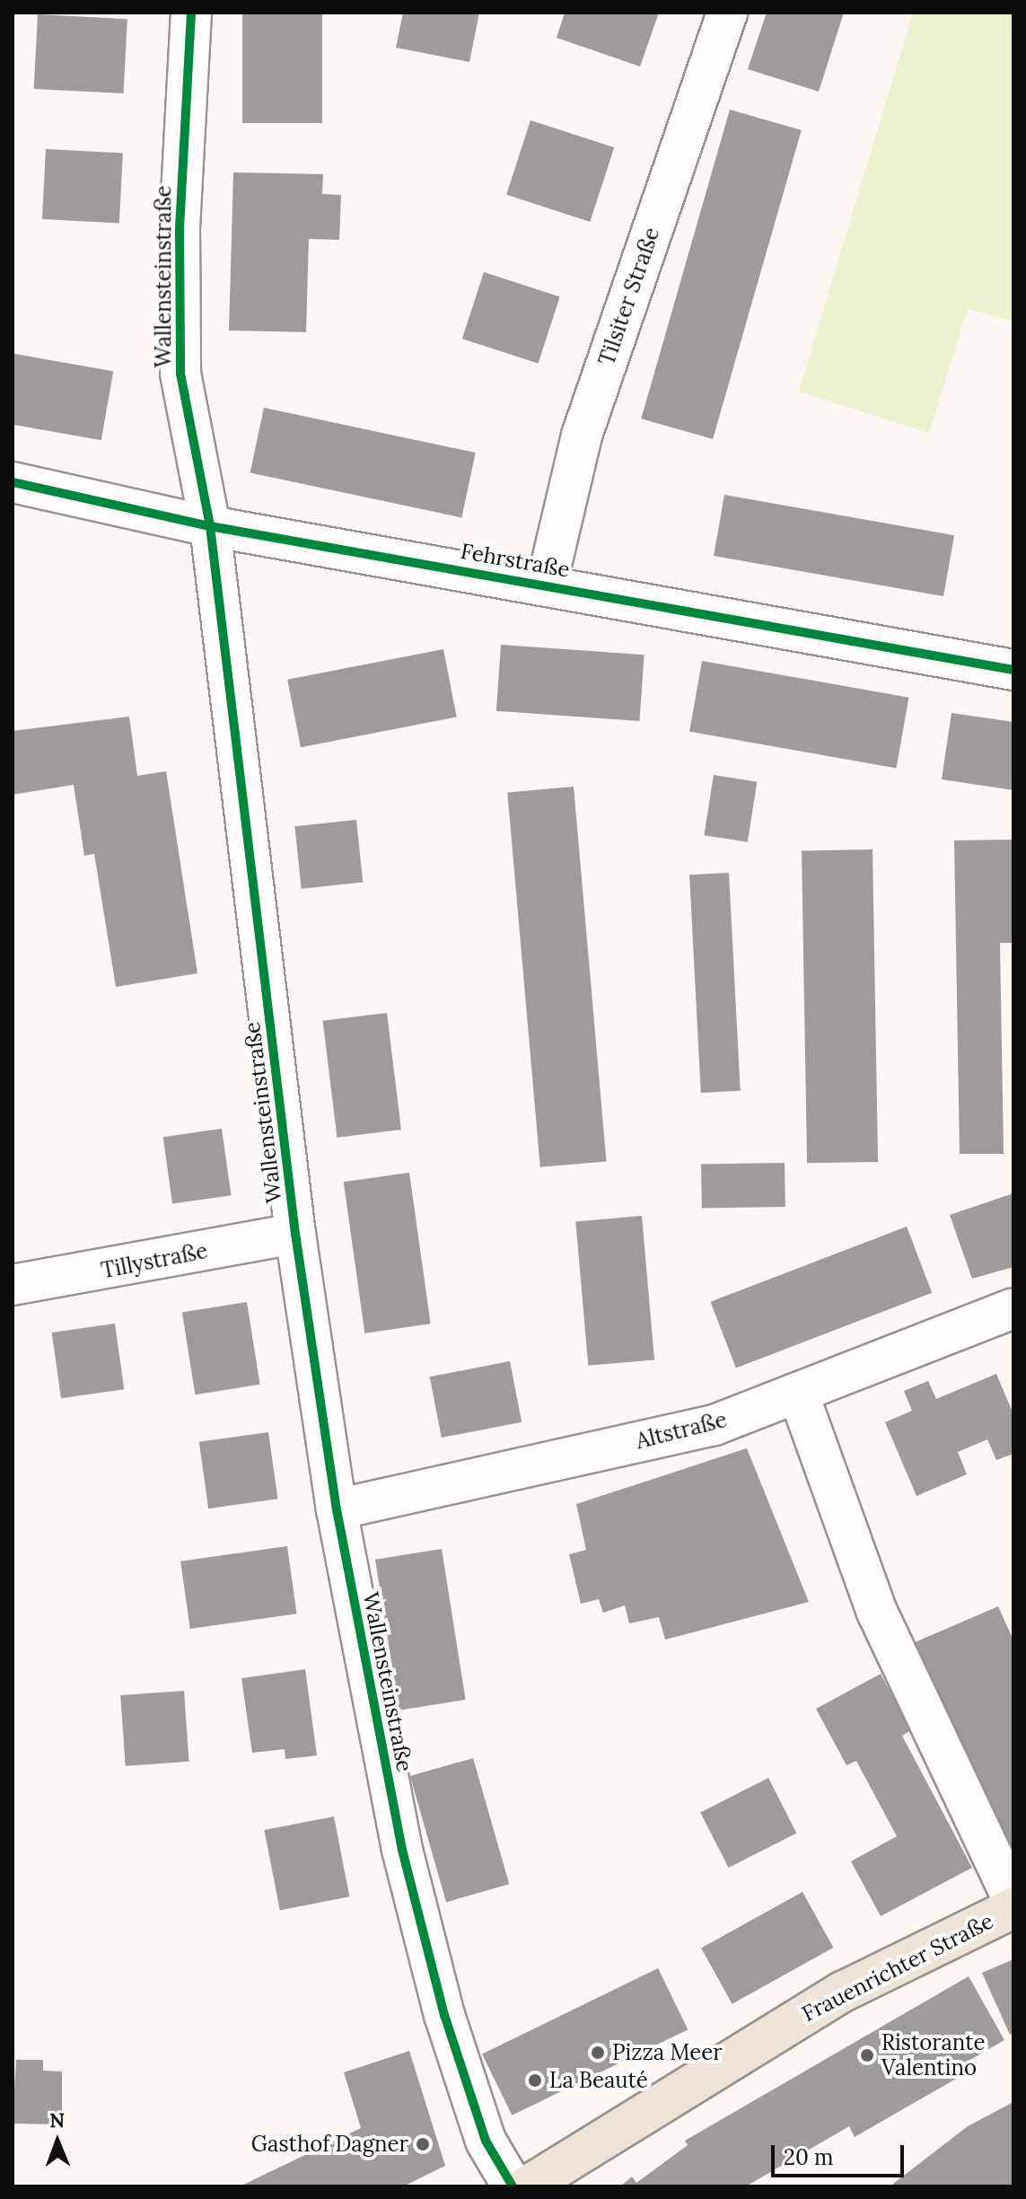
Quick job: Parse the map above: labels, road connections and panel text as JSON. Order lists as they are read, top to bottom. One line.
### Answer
{"streets":{"main road":["Frauenrichter Straße"],"street":["Wallensteinstraße","Tilsiter Straße","Fehrstraße","Tillystraße","Altstraße"]},"crossings":[["Wallensteinstraße","Fehrstraße"],["Wallensteinstraße","Tillystraße"],["Wallensteinstraße","Altstraße"],["Tilsiter Straße","Fehrstraße"]],"places":["Pizza Meer","Ristorante Valentino","La Beauté","Gasthof Dagner"],"scale_bar":"20 m","north":"top"}
